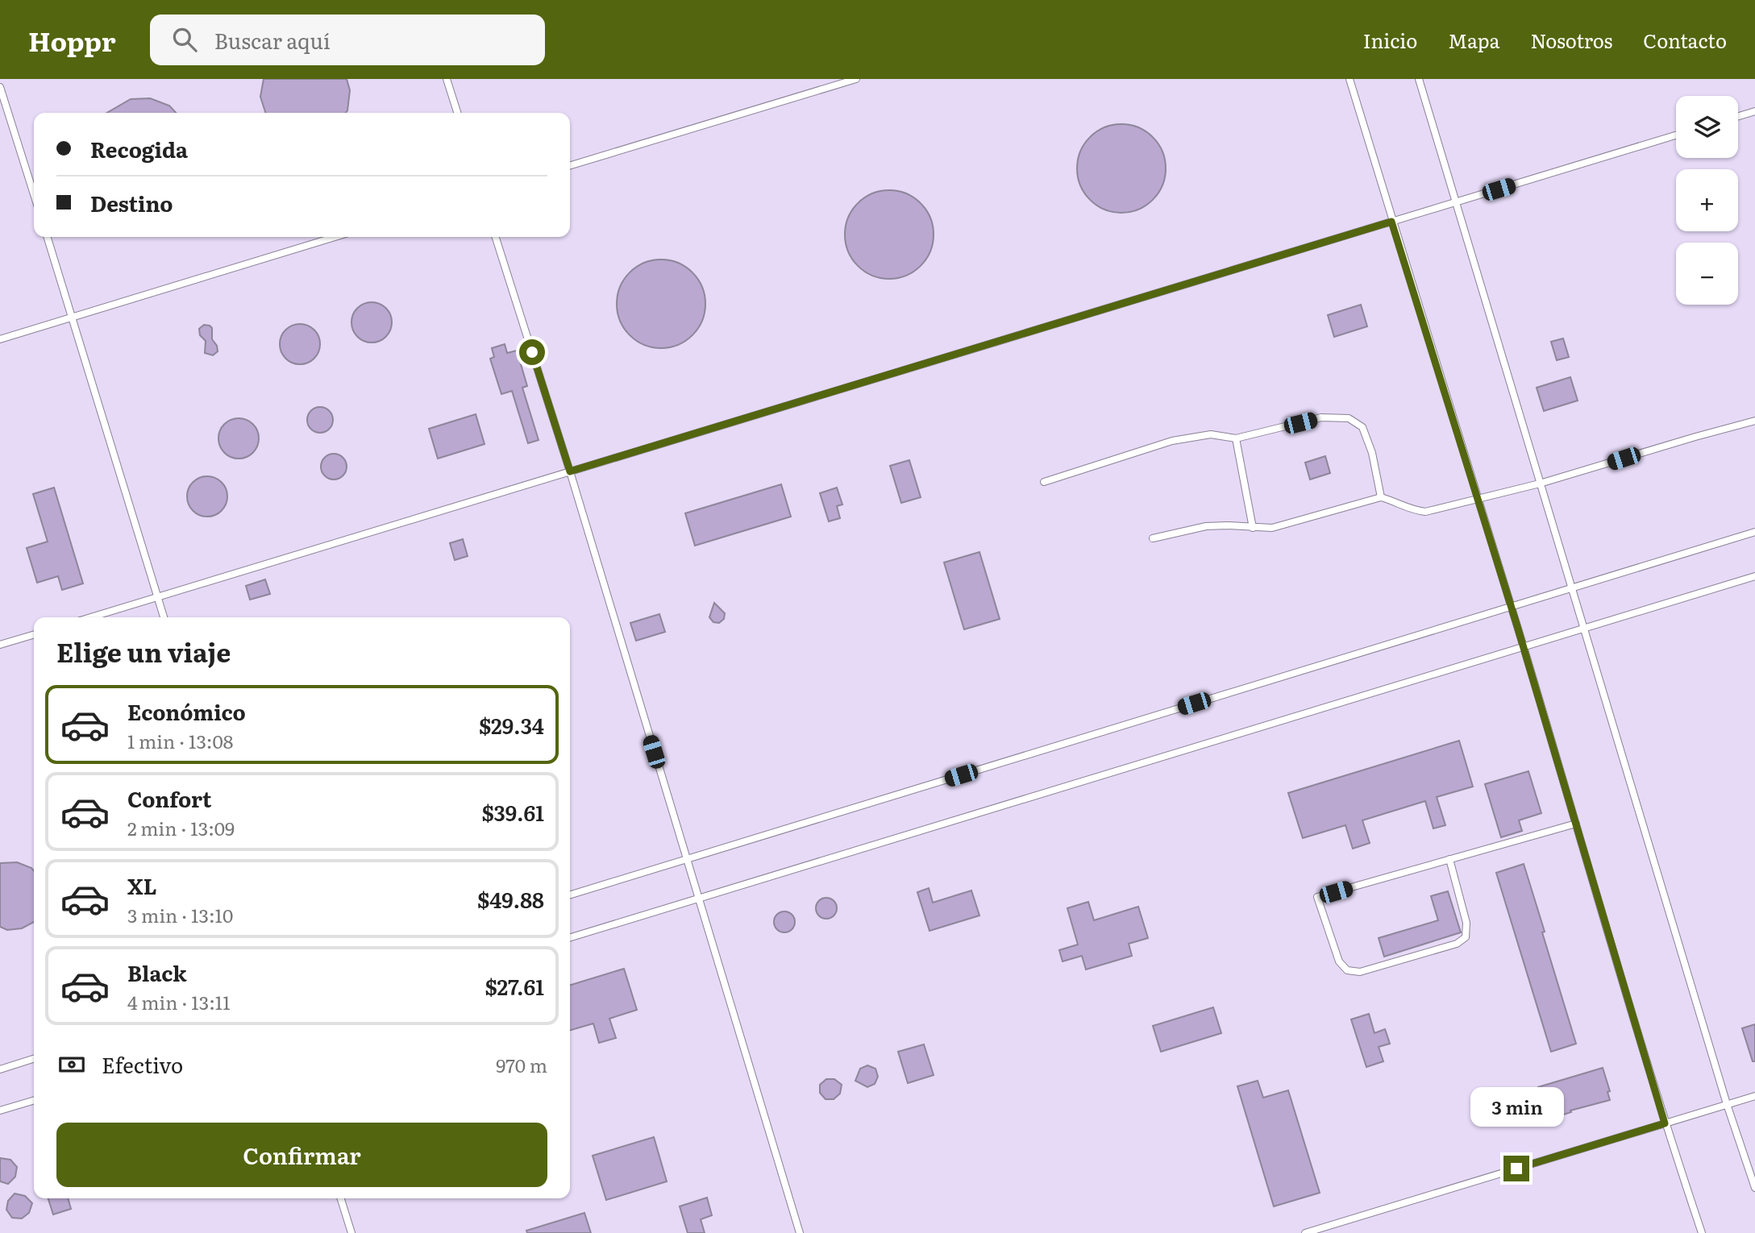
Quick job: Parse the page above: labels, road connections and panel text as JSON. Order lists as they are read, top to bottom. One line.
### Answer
{"page":{"header":"Hoppr","search":"Buscar aquí","nav":["Inicio","Mapa","Nosotros","Contacto"],"map_buttons":["+","−"],"banner":["Recogida","Destino"],"heading":"Elige un viaje","list":[{"name":"Económico","note":"1 min · 13:08","value":"$29.34"},{"name":"Confort","note":"2 min · 13:09","value":"$39.61"},{"name":"XL","note":"3 min · 13:10","value":"$49.88"},{"name":"Black","note":"4 min · 13:11","value":"$27.61"}],"pay":["Efectivo","970 m"],"bubble":"3 min","buttons":"Confirmar"}}
